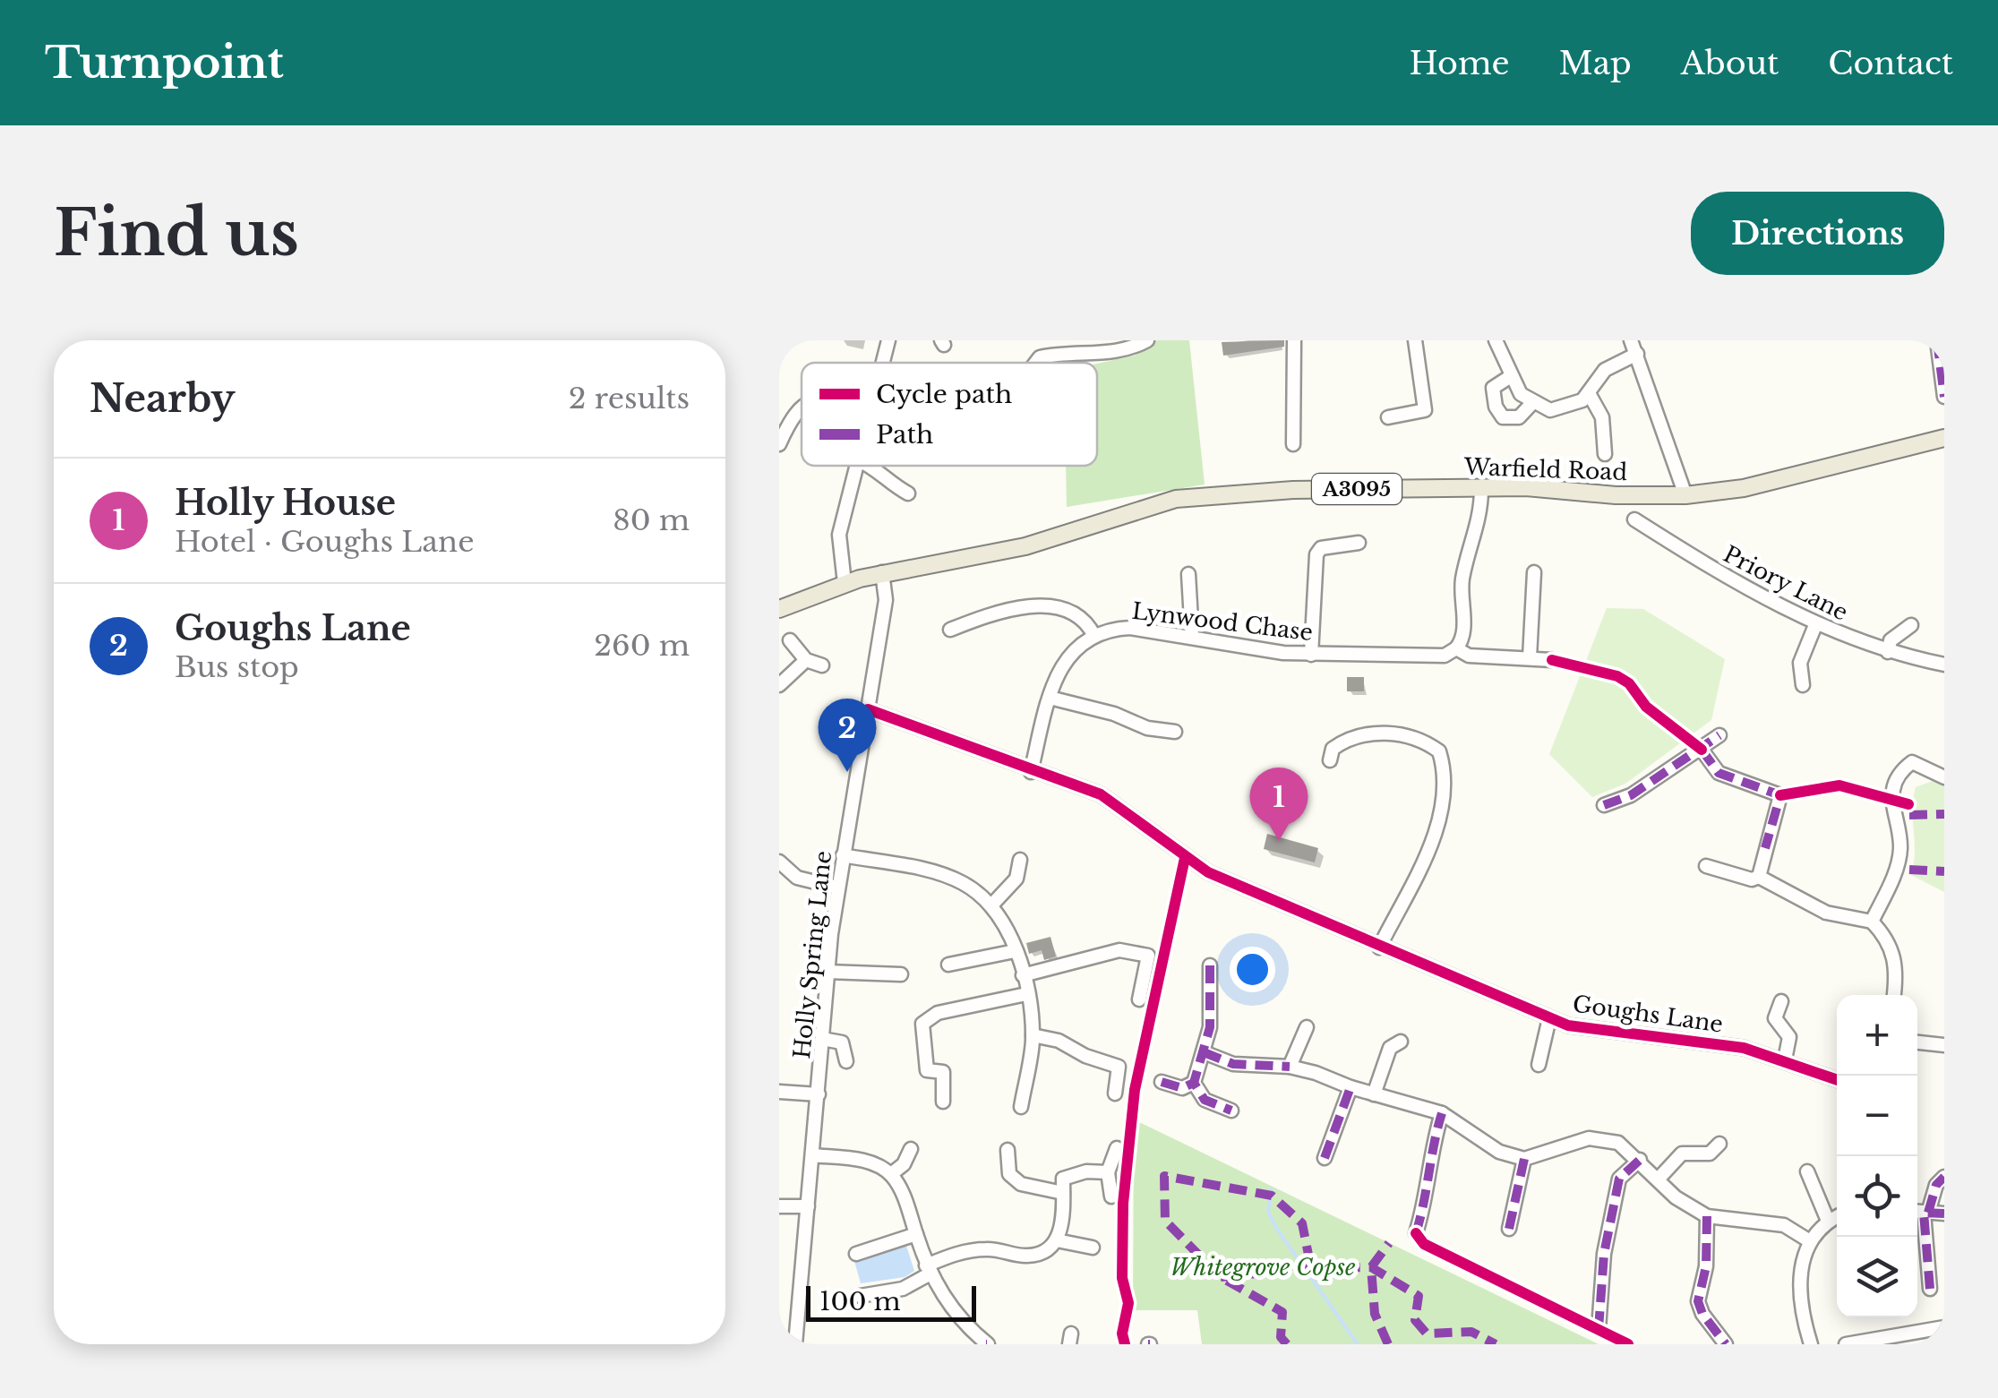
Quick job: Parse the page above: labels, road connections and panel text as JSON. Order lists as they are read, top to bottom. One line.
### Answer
{"streets":{"main road":["Warfield Road","A3095"],"street":["Priory Lane","Lynwood Chase","Holly Spring Lane","Goughs Lane"]},"crossings":[["Warfield Road","Holly Spring Lane"],["Holly Spring Lane","Goughs Lane"]],"parks":["Whitegrove Copse"],"legend":["Cycle path","Path"],"scale_bar":"100 m","page":{"header":"Turnpoint","nav":["Home","Map","About","Contact"],"buttons":"Directions","title":"Find us","heading":["Nearby","2 results"],"list":[{"mark":"1","name":"Holly House","note":"Hotel · Goughs Lane","value":"80 m"},{"mark":"2","name":"Goughs Lane","note":"Bus stop","value":"260 m"}],"pins":["2","1"],"map_buttons":["+","−"],"scale":"100 m"}}
